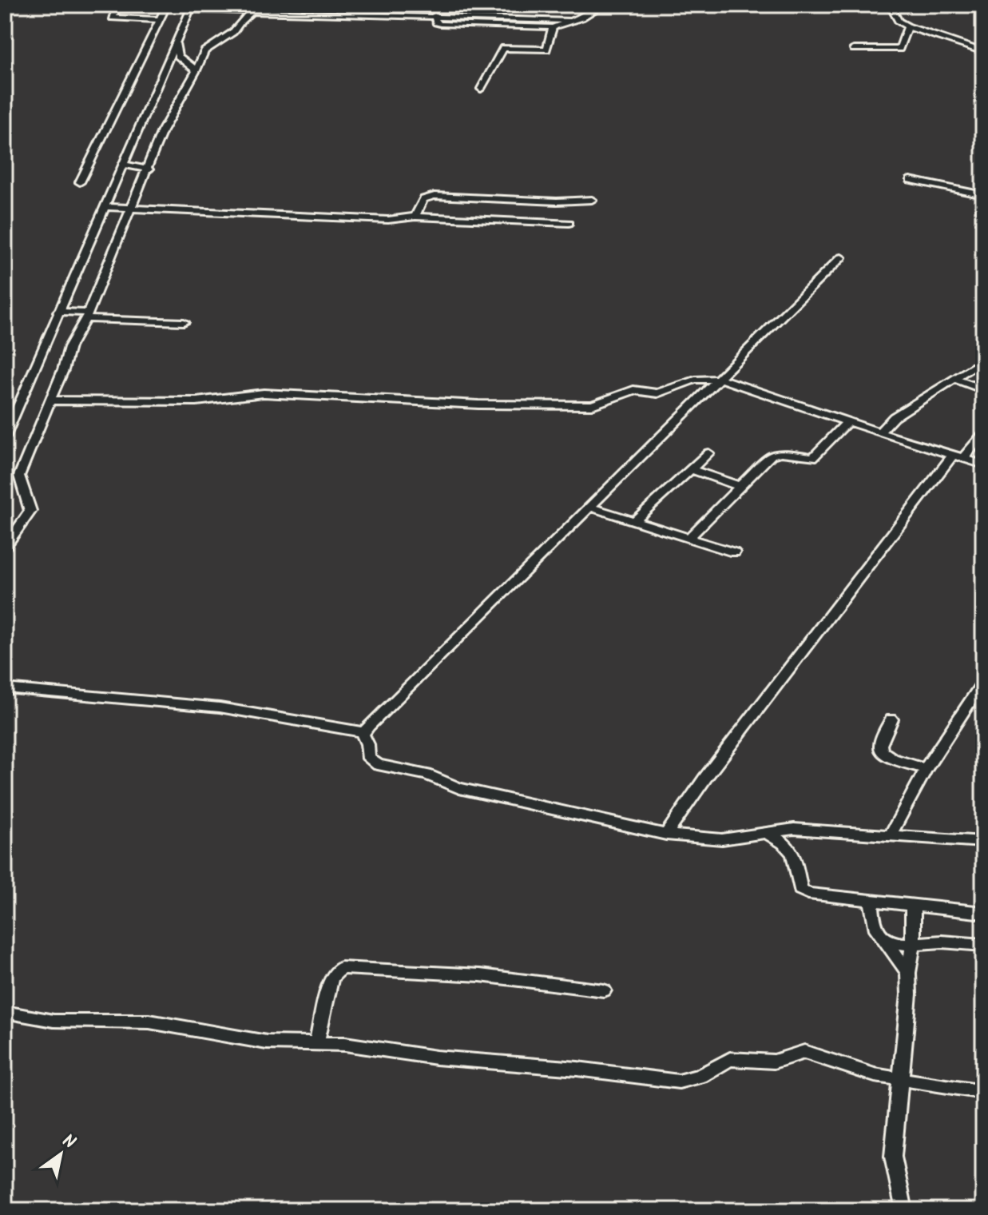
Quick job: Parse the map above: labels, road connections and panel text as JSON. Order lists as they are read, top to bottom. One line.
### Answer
{"north":"top right"}
